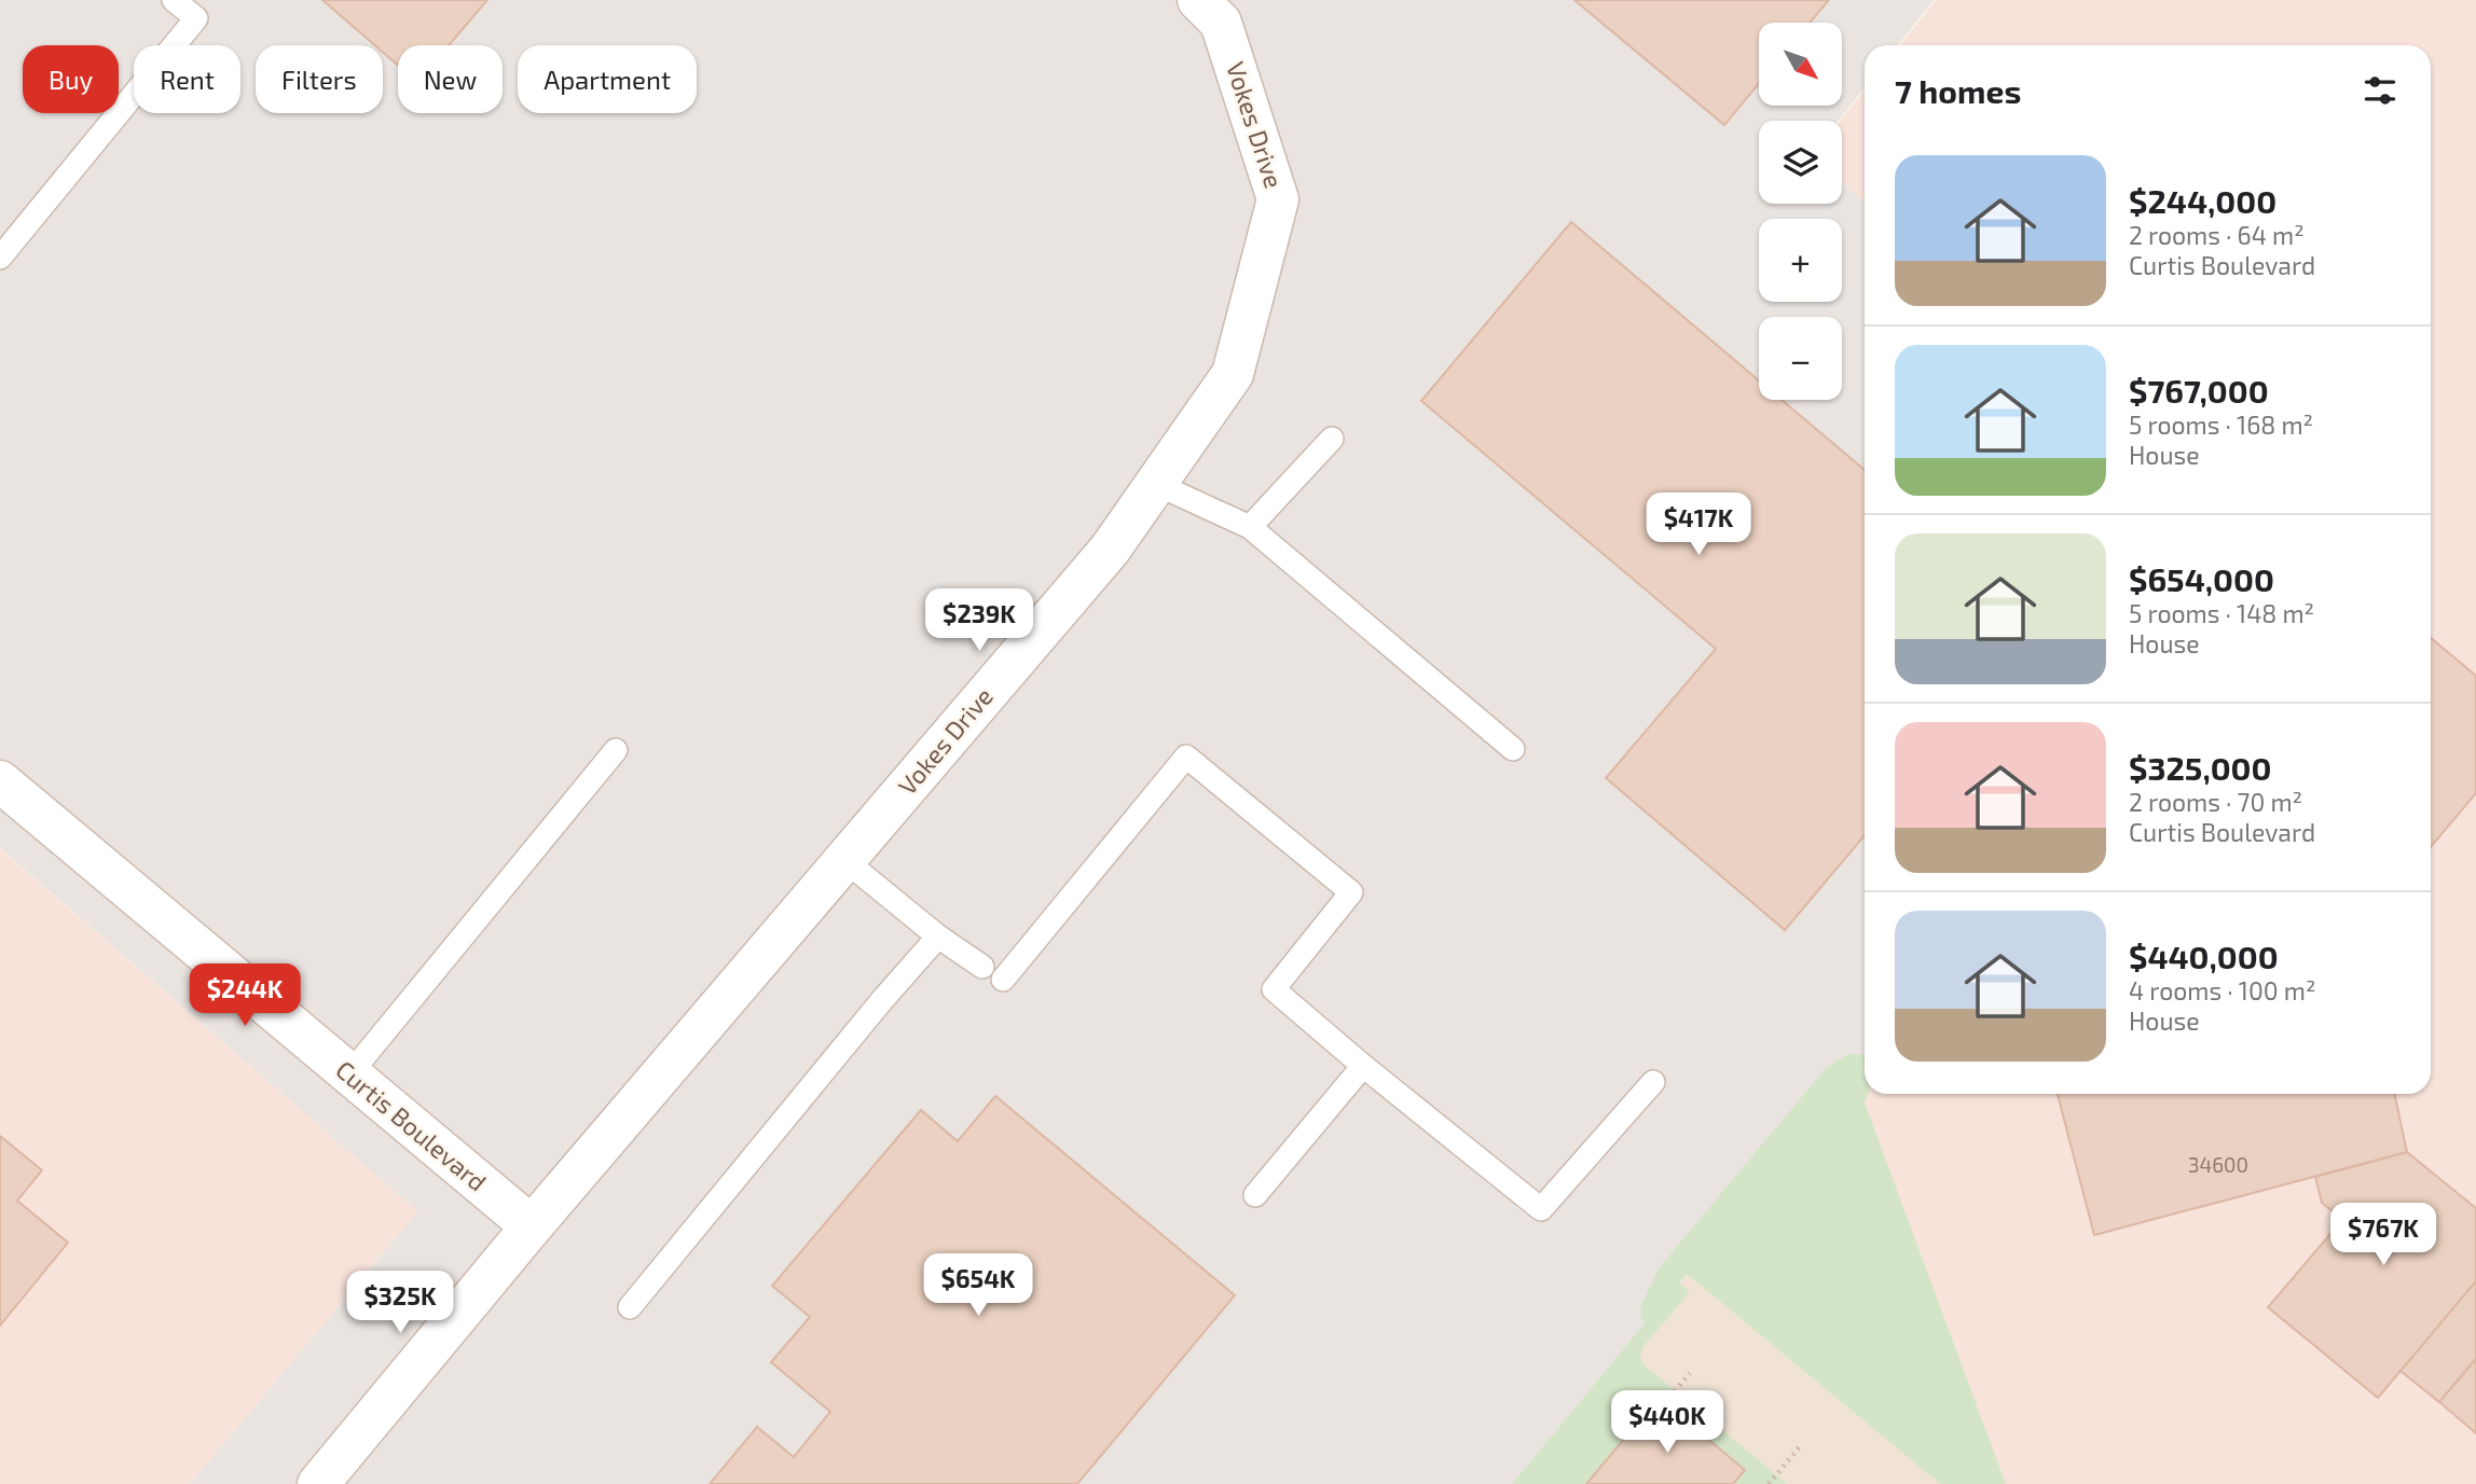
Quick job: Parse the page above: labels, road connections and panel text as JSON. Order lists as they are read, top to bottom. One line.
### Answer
{"streets":{"street":["Vokes Drive","Curtis Boulevard"]},"crossings":[["Vokes Drive","Curtis Boulevard"]],"house_numbers":["34600"],"north":"bottom right","page":{"map_buttons":["+","−"],"chip":["Buy","Rent","Filters","New","Apartment"],"heading":"7 homes","list":[{"name":"$244,000","note":"2 rooms · 64 m² · Curtis Boulevard"},{"name":"$767,000","note":"5 rooms · 168 m² · House"},{"name":"$654,000","note":"5 rooms · 148 m² · House"},{"name":"$325,000","note":"2 rooms · 70 m² · Curtis Boulevard"},{"name":"$440,000","note":"4 rooms · 100 m² · House"}],"price":["$417K","$239K","$244K","$767K","$654K","$325K","$440K"]}}
